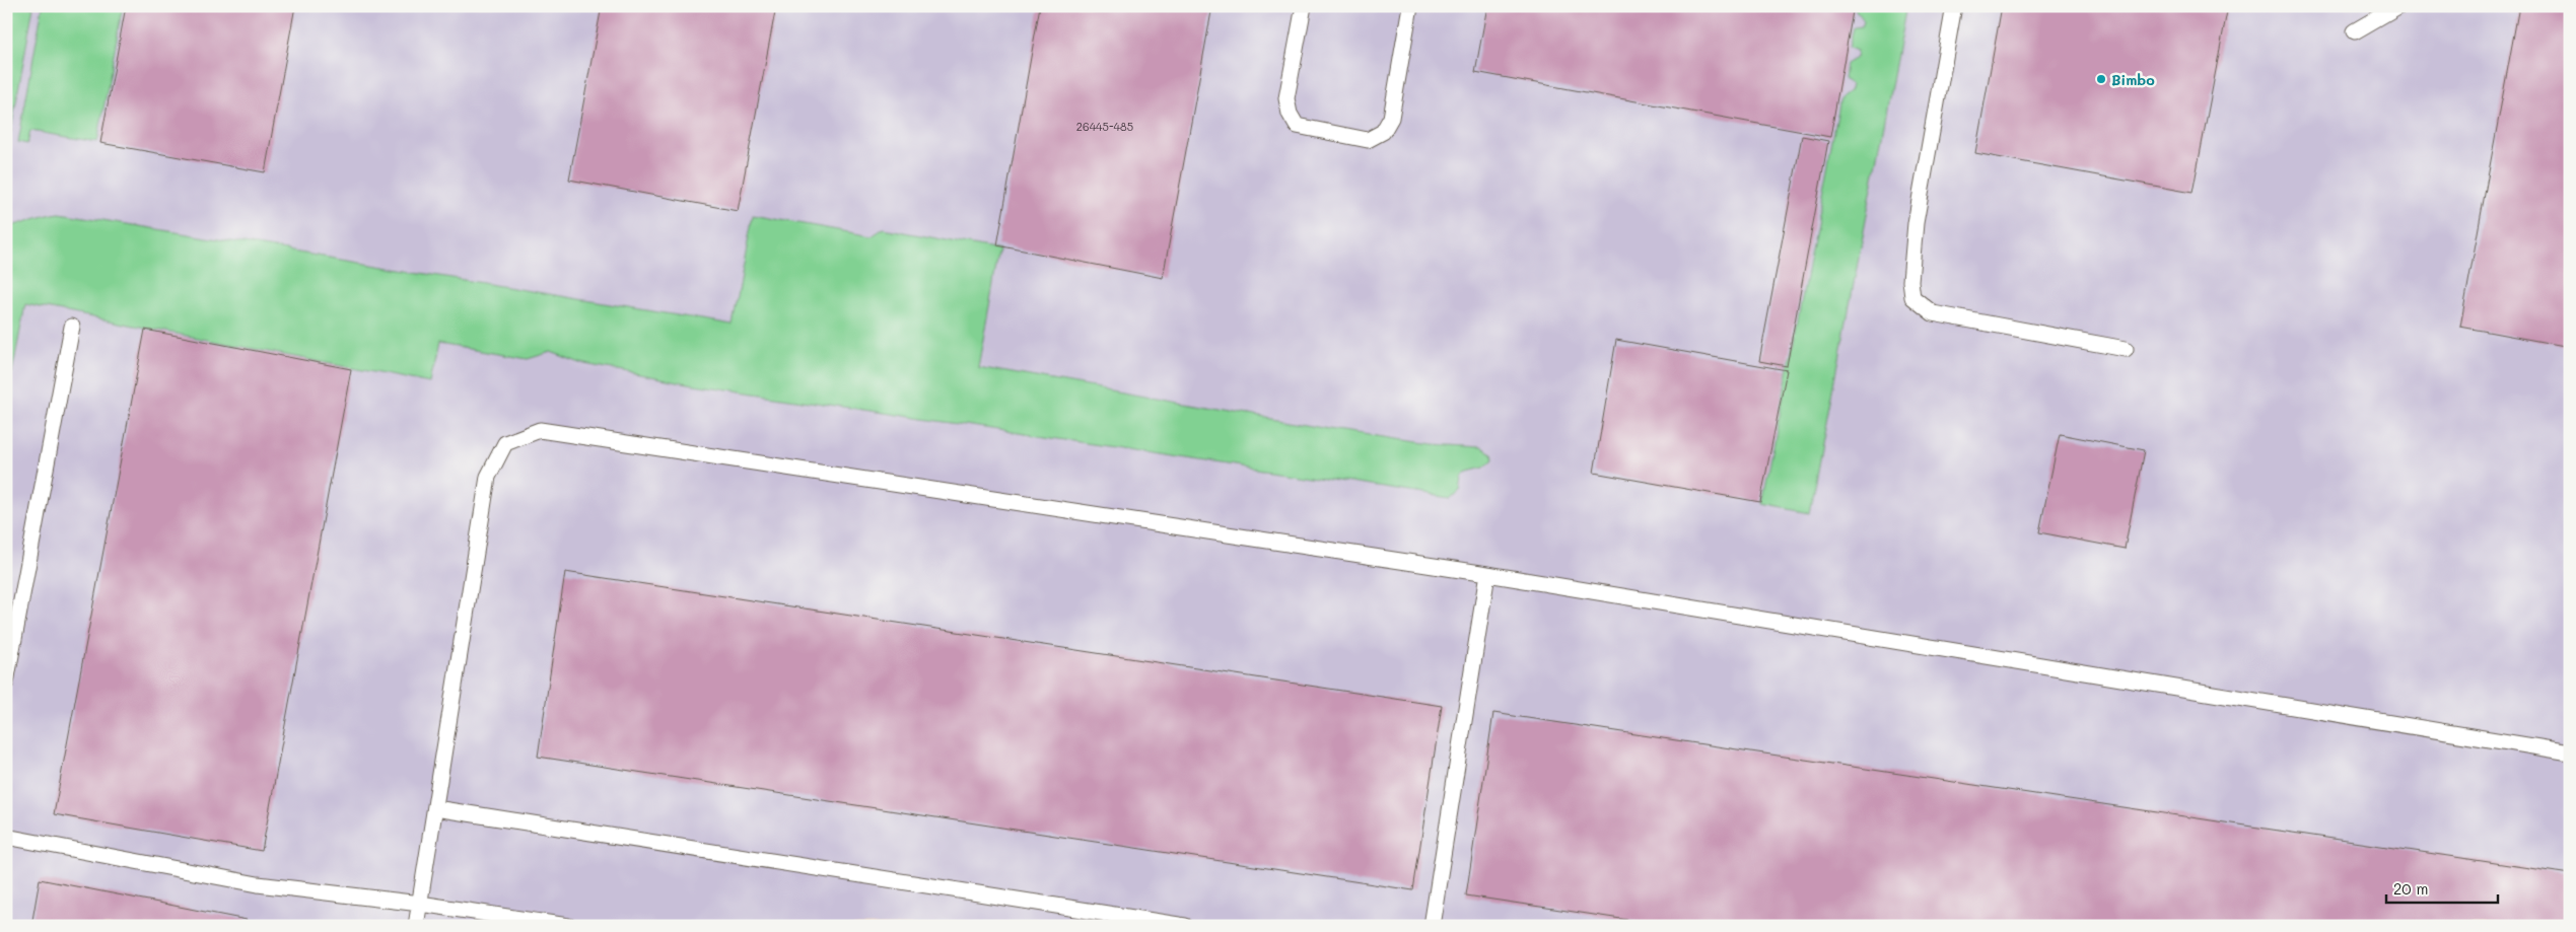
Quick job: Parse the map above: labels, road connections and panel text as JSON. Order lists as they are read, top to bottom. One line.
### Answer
{"places":["Bimbo"],"house_numbers":["26445-485"],"scale_bar":"20 m"}
